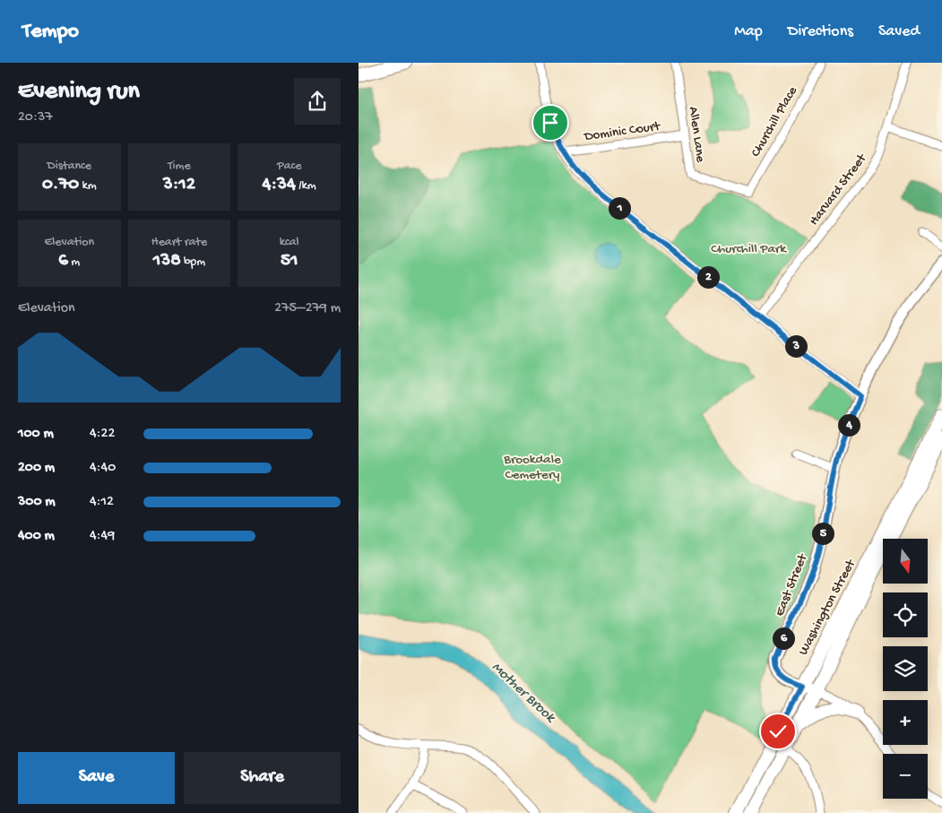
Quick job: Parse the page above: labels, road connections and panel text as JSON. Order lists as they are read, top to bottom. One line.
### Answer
{"streets":{"main road":["Washington Street"],"street":["Churchill Place","Dominic Court","Allen Lane","Harvard Street","East Street"]},"crossings":[["Churchill Place","Allen Lane"],["Dominic Court","Allen Lane"],["East Street","Washington Street"]],"water":["Mother Brook"],"parks":["Churchill Park","Brookdale Cemetery"],"north":"bottom","page":{"header":"Tempo","nav":["Map","Directions","Saved"],"heading":["Evening run","20:37"],"stats":[["Distance","0.70 km"],["Time","3:12"],["Pace","4:34 /km"],["Elevation","6 m"],["Heart rate","138 bpm"],["kcal","51"]],"pins":["1","2","3","4","5","6"],"chart":["Elevation","275–279 m"],"list":[{"name":"100 m","note":"4:22"},{"name":"200 m","note":"4:40"},{"name":"300 m","note":"4:12"},{"name":"400 m","note":"4:49"}],"map_buttons":["+","−"],"buttons":["Save","Share"]}}
